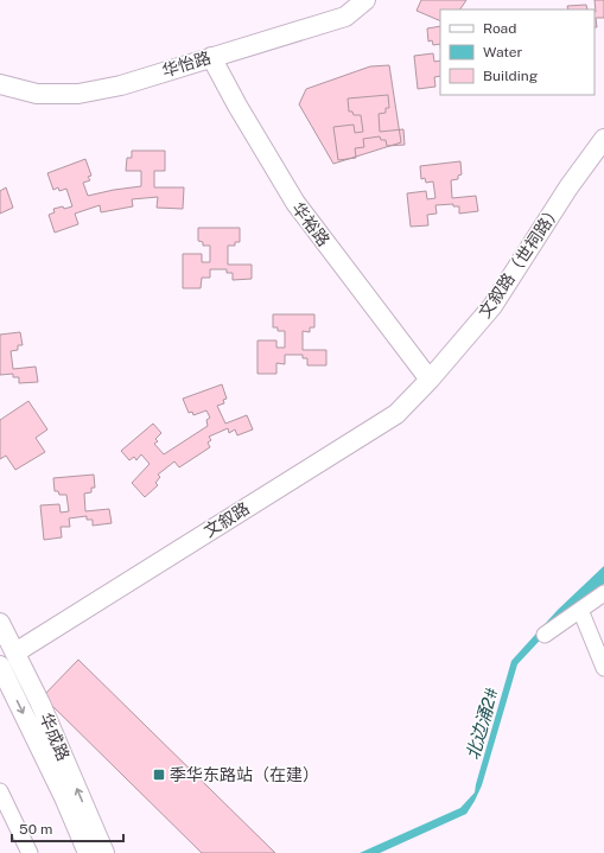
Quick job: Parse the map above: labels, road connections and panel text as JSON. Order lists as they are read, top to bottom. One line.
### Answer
{"streets":{"street":["华怡路","华裕路","文叙路（世祠路）","文叙路","华成路"]},"crossings":[["华怡路","华裕路"],["华裕路","文叙路（世祠路）"],["华裕路","文叙路"],["文叙路（世祠路）","文叙路"],["文叙路","华成路"]],"water":["北边涌2#"],"places":{"transit":["季华东路站（在建）"]},"legend":["Road","Water","Building"],"scale_bar":"50 m"}
